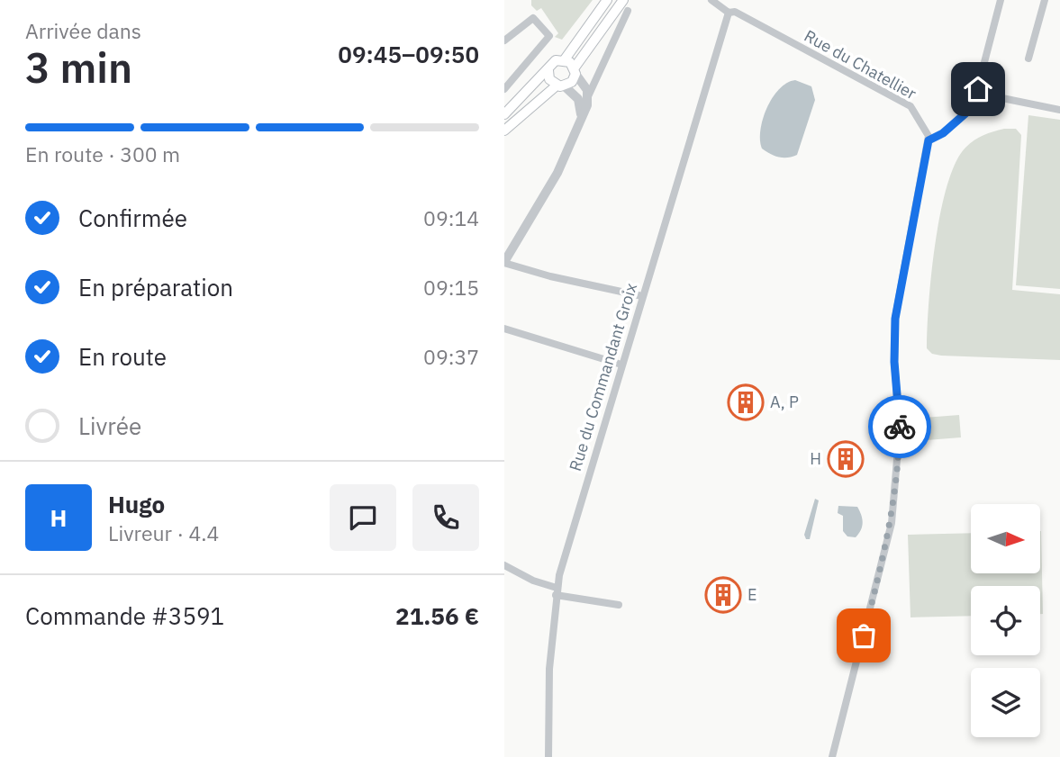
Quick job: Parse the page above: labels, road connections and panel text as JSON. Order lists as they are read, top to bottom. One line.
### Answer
{"streets":{"street":["Rue du Chatellier","Rue du Commandant Groix"]},"crossings":[["Rue du Chatellier","Rue du Commandant Groix"]],"places":{"building":["A, P","H","E"]},"north":"right","page":{"heading":["3 min","Arrivée dans","09:45–09:50"],"panel":["Hugo","Livreur · 4.4","Commande #3591","21.56 €"],"bar":"En route · 300 m","list":[["Confirmée","09:14"],["En préparation","09:15"],["En route","09:37"],"Livrée"],"round":"H"}}
